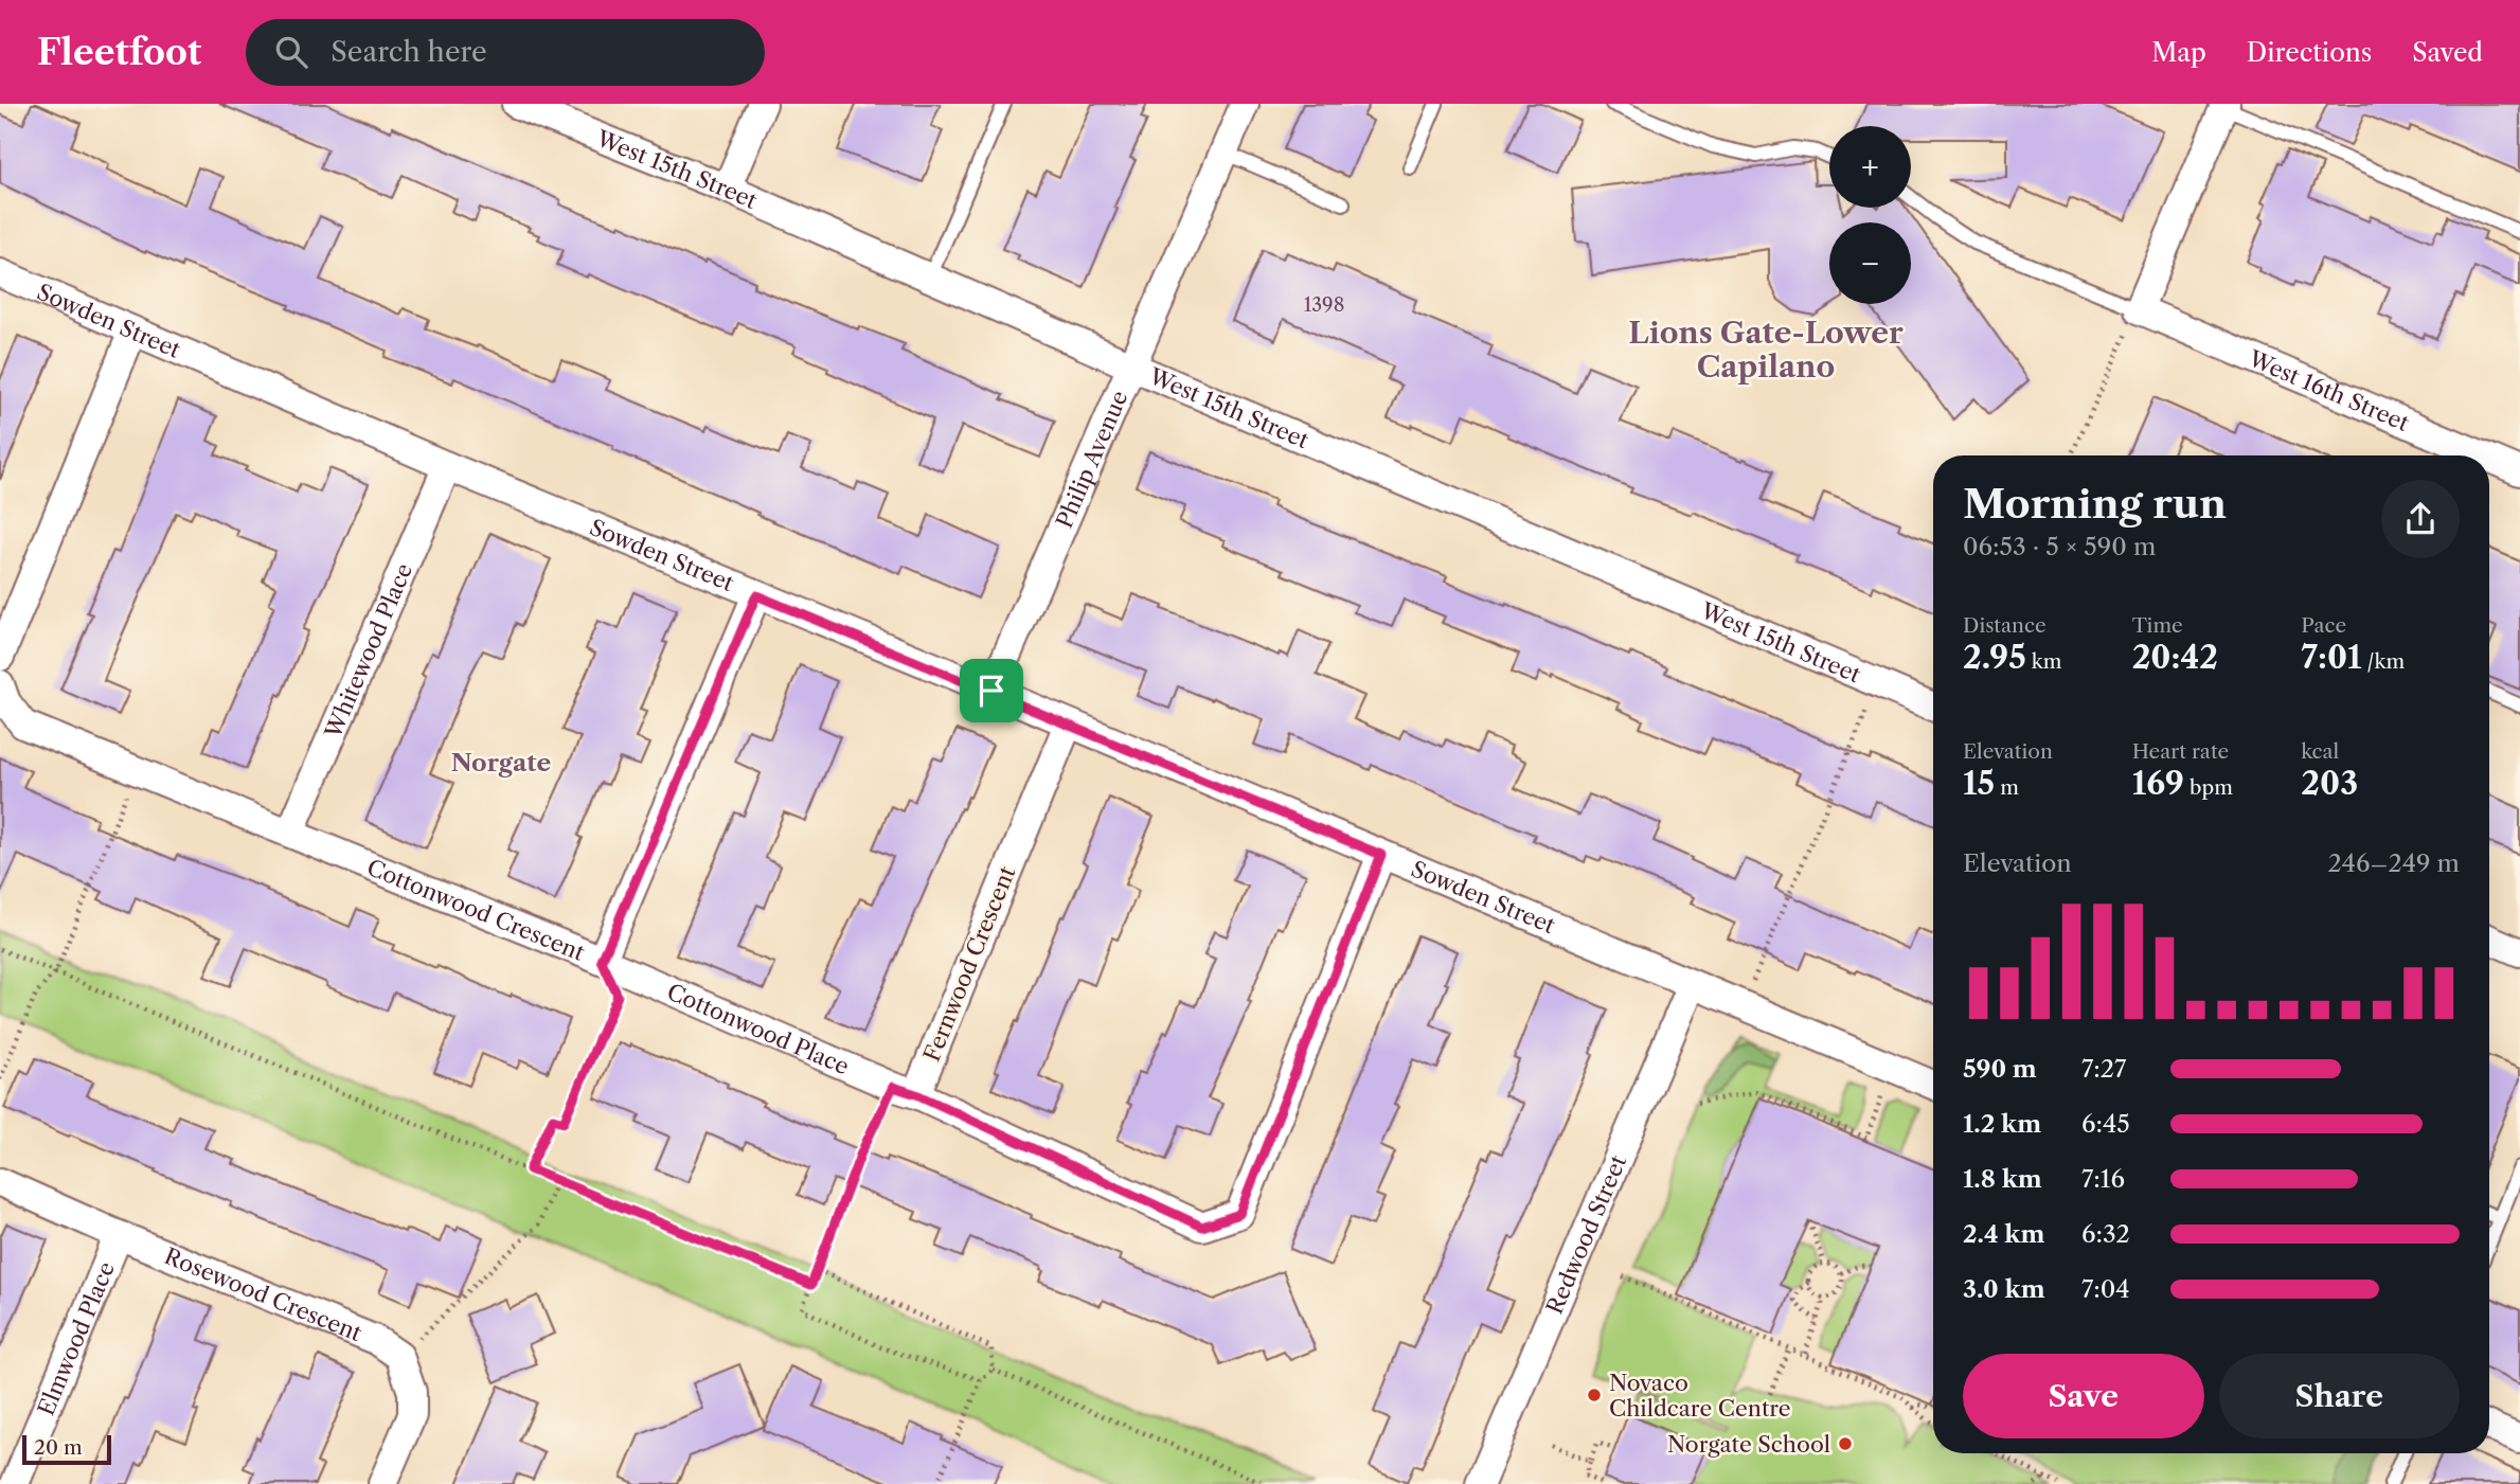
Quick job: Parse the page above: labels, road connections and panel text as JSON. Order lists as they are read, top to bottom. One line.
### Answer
{"streets":{"street":["West 15th Street","Sowden Street","West 16th Street","Philip Avenue","Whitewood Place","Cottonwood Crescent","Fernwood Crescent","Cottonwood Place","Redwood Street","Rosewood Crescent","Elmwood Place"]},"crossings":[["West 15th Street","Philip Avenue"],["Sowden Street","Philip Avenue"],["Sowden Street","Whitewood Place"],["Sowden Street","Cottonwood Crescent"],["Sowden Street","Fernwood Crescent"],["Sowden Street","Redwood Street"],["Whitewood Place","Cottonwood Crescent"],["Cottonwood Crescent","Cottonwood Place"],["Fernwood Crescent","Cottonwood Place"],["Rosewood Crescent","Elmwood Place"]],"districts":["Lions Gate-Lower Capilano","Norgate"],"places":["Novaco Childcare Centre","Norgate School"],"house_numbers":["1398"],"scale_bar":"20 m","page":{"header":"Fleetfoot","search":"Search here","nav":["Map","Directions","Saved"],"map_buttons":["+","−"],"heading":["Morning run","06:53 · 5 × 590 m"],"stats":[["Distance","2.95 km"],["Time","20:42"],["Pace","7:01 /km"],["Elevation","15 m"],["Heart rate","169 bpm"],["kcal","203"]],"chart":["Elevation","246–249 m"],"list":[{"name":"590 m","note":"7:27"},{"name":"1.2 km","note":"6:45"},{"name":"1.8 km","note":"7:16"},{"name":"2.4 km","note":"6:32"},{"name":"3.0 km","note":"7:04"}],"buttons":["Save","Share"],"scale":"20 m"}}
